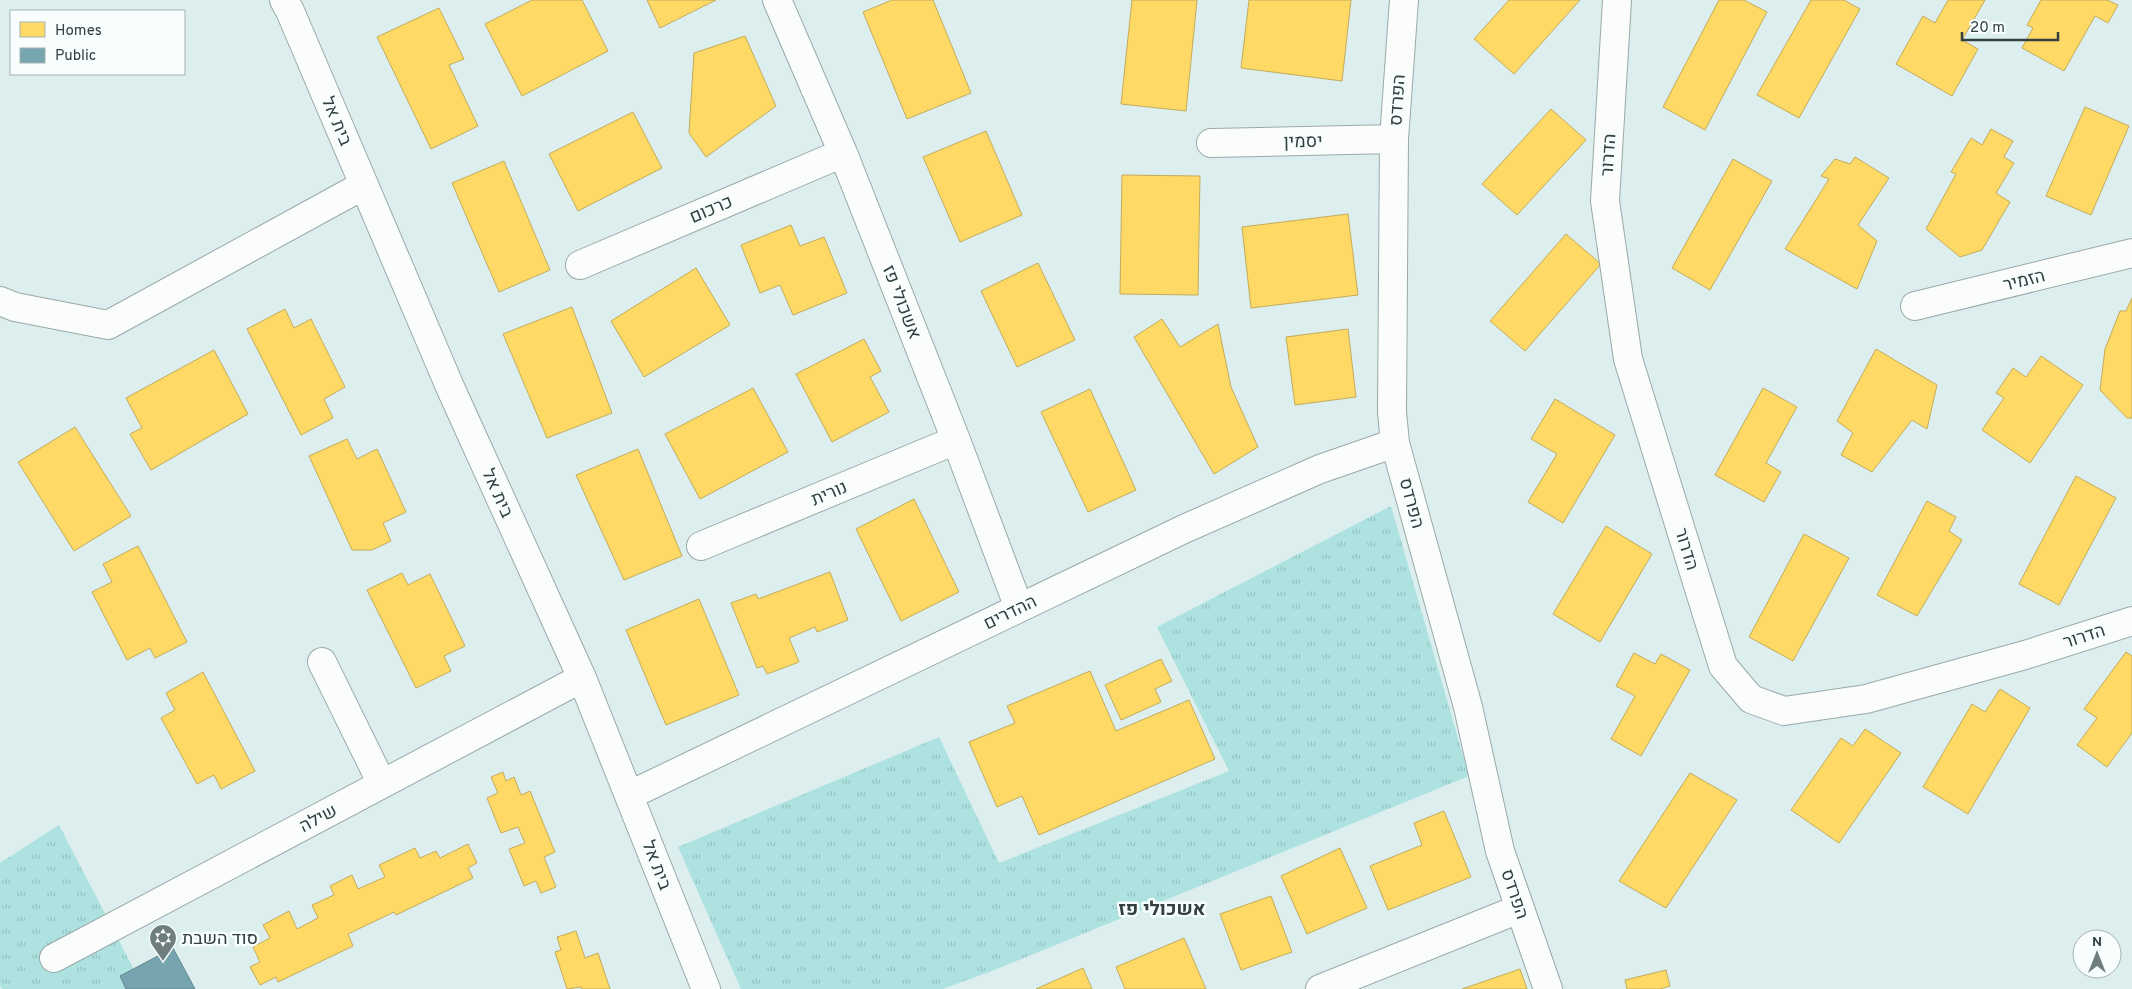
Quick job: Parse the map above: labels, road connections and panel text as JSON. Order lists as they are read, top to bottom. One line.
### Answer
{"streets":{"street":["הפרדס","בית אל","יסמין","הדרור","כרכום","הזמיר","אשכולי פז","נורית","ההדרים","שילה"]},"crossings":[["הפרדס","יסמין"],["הפרדס","ההדרים"],["בית אל","ההדרים"],["בית אל","שילה"],["כרכום","אשכולי פז"],["אשכולי פז","נורית"],["אשכולי פז","ההדרים"]],"districts":["אשכולי פז"],"places":{"synagogue":["סוד השבת"]},"legend":["Homes","Public"],"scale_bar":"20 m","north":"top"}
